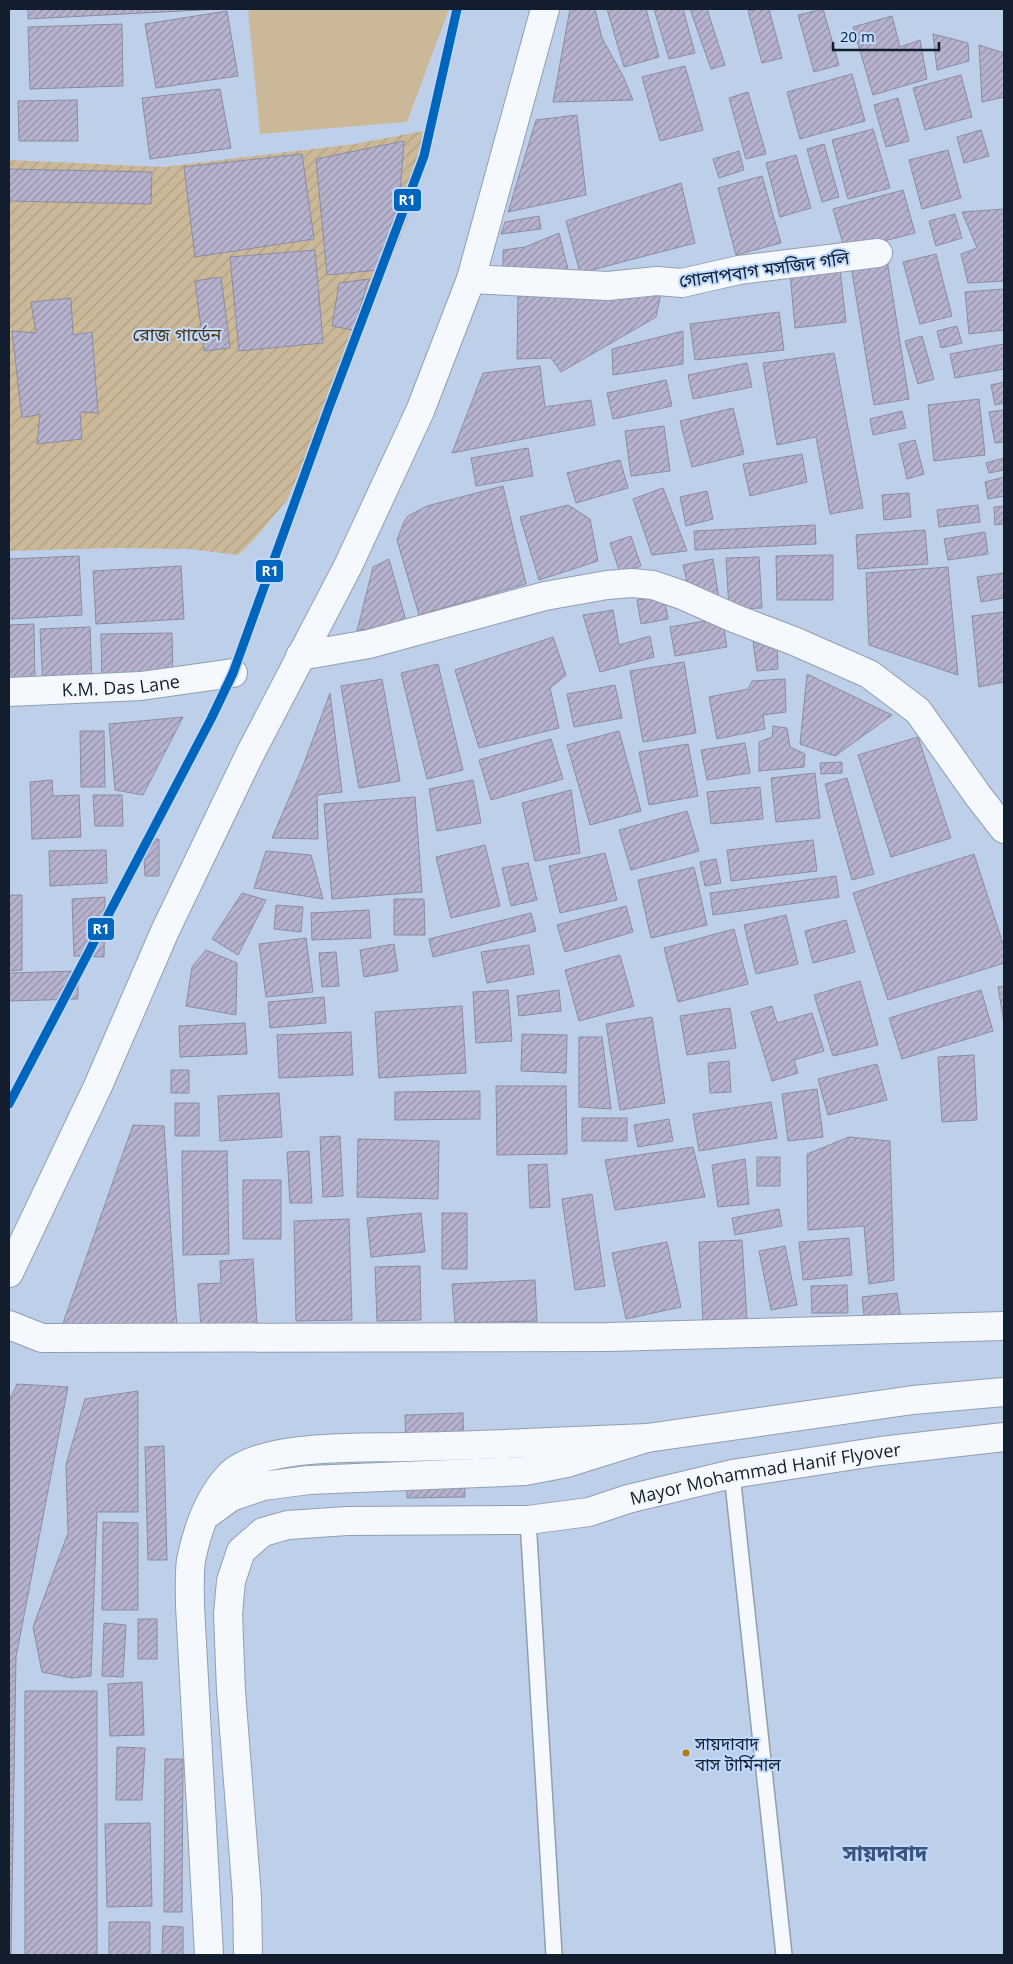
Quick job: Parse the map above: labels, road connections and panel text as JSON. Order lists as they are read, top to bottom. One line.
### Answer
{"streets":{"main road":["গোলাপবাগ মসজিদ গলি","K.M. Das Lane","Mayor Mohammad Hanif Flyover"]},"districts":["সায়দাবাদ"],"parks":["রোজ গার্ডেন"],"places":["সায়দাবাদ বাস টার্মিনাল"],"lines":["transit line R1"],"scale_bar":"20 m"}
